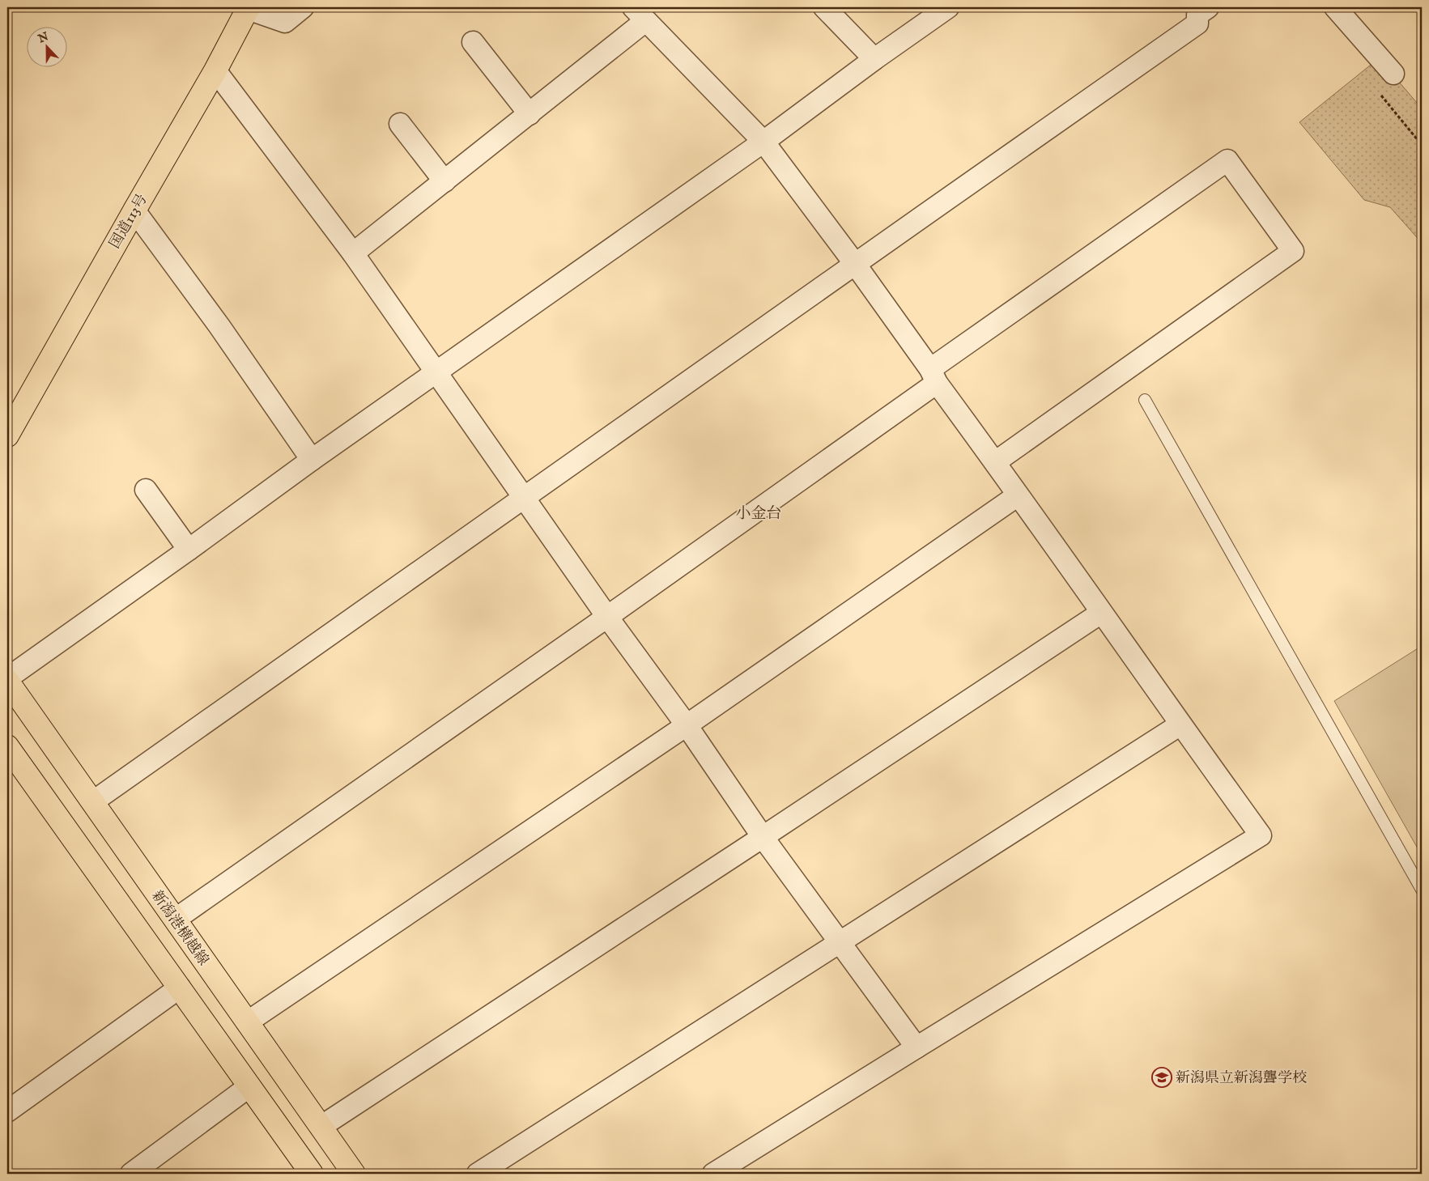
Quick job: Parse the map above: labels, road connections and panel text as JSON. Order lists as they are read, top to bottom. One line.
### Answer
{"streets":{"main road":["国道113号","新潟港横越線"]},"districts":["小金台"],"places":{"school or university":["新潟県立新潟聾学校"]},"north":"top"}
